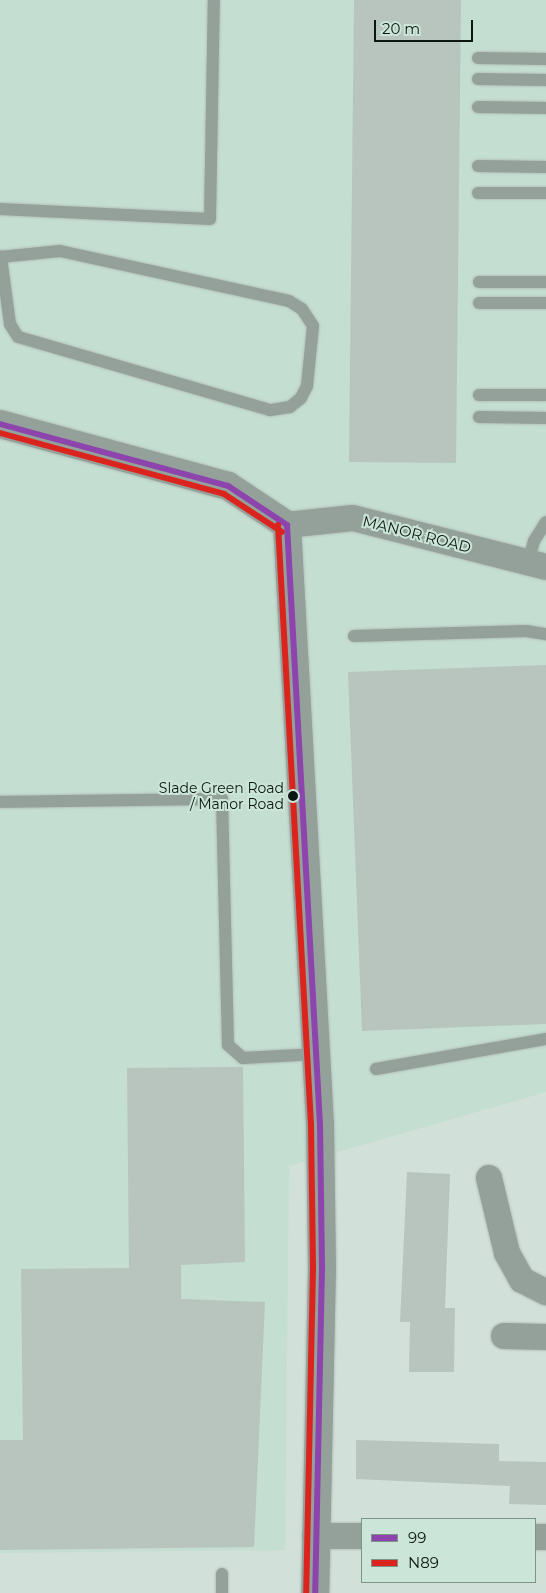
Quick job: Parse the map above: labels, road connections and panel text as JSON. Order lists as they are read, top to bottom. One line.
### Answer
{"streets":{"street":["MANOR ROAD"]},"places":["Slade Green Road / Manor Road"],"lines":["transit line 99","transit line N89"],"legend":["99","N89"],"scale_bar":"20 m"}
